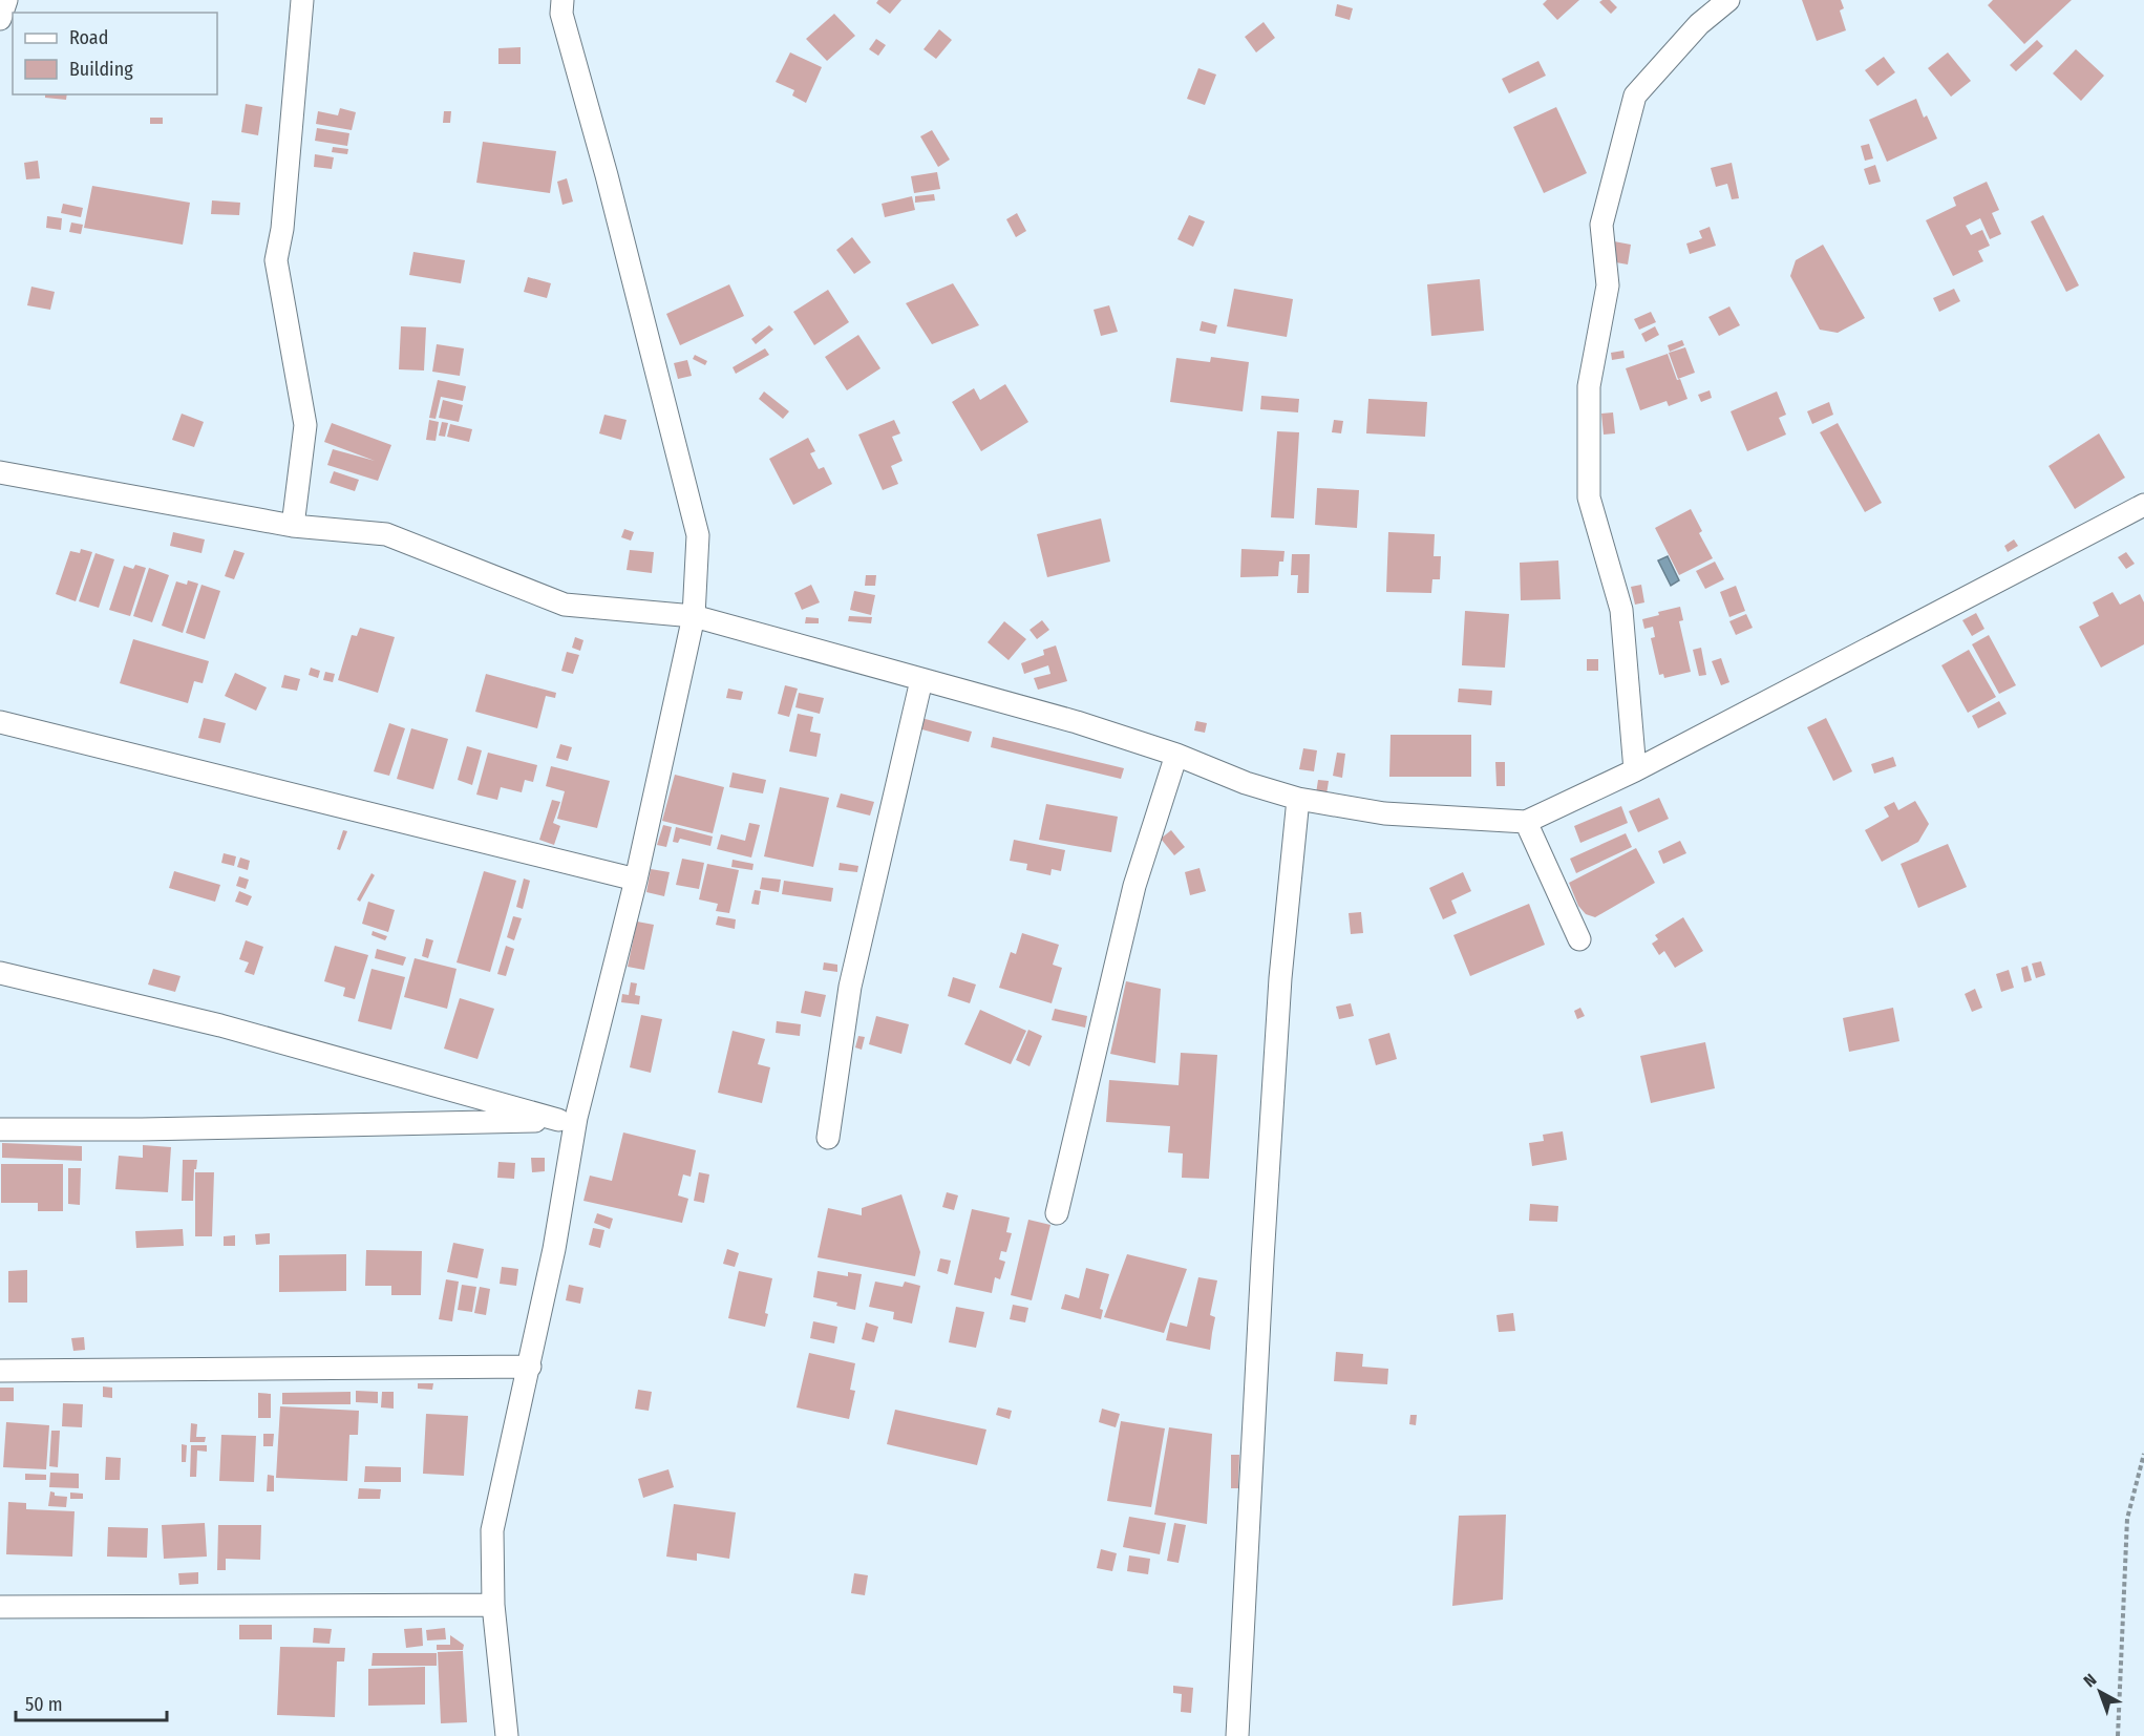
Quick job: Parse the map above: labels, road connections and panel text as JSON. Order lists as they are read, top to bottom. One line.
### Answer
{"legend":["Road","Building"],"scale_bar":"50 m","north":"top left"}
